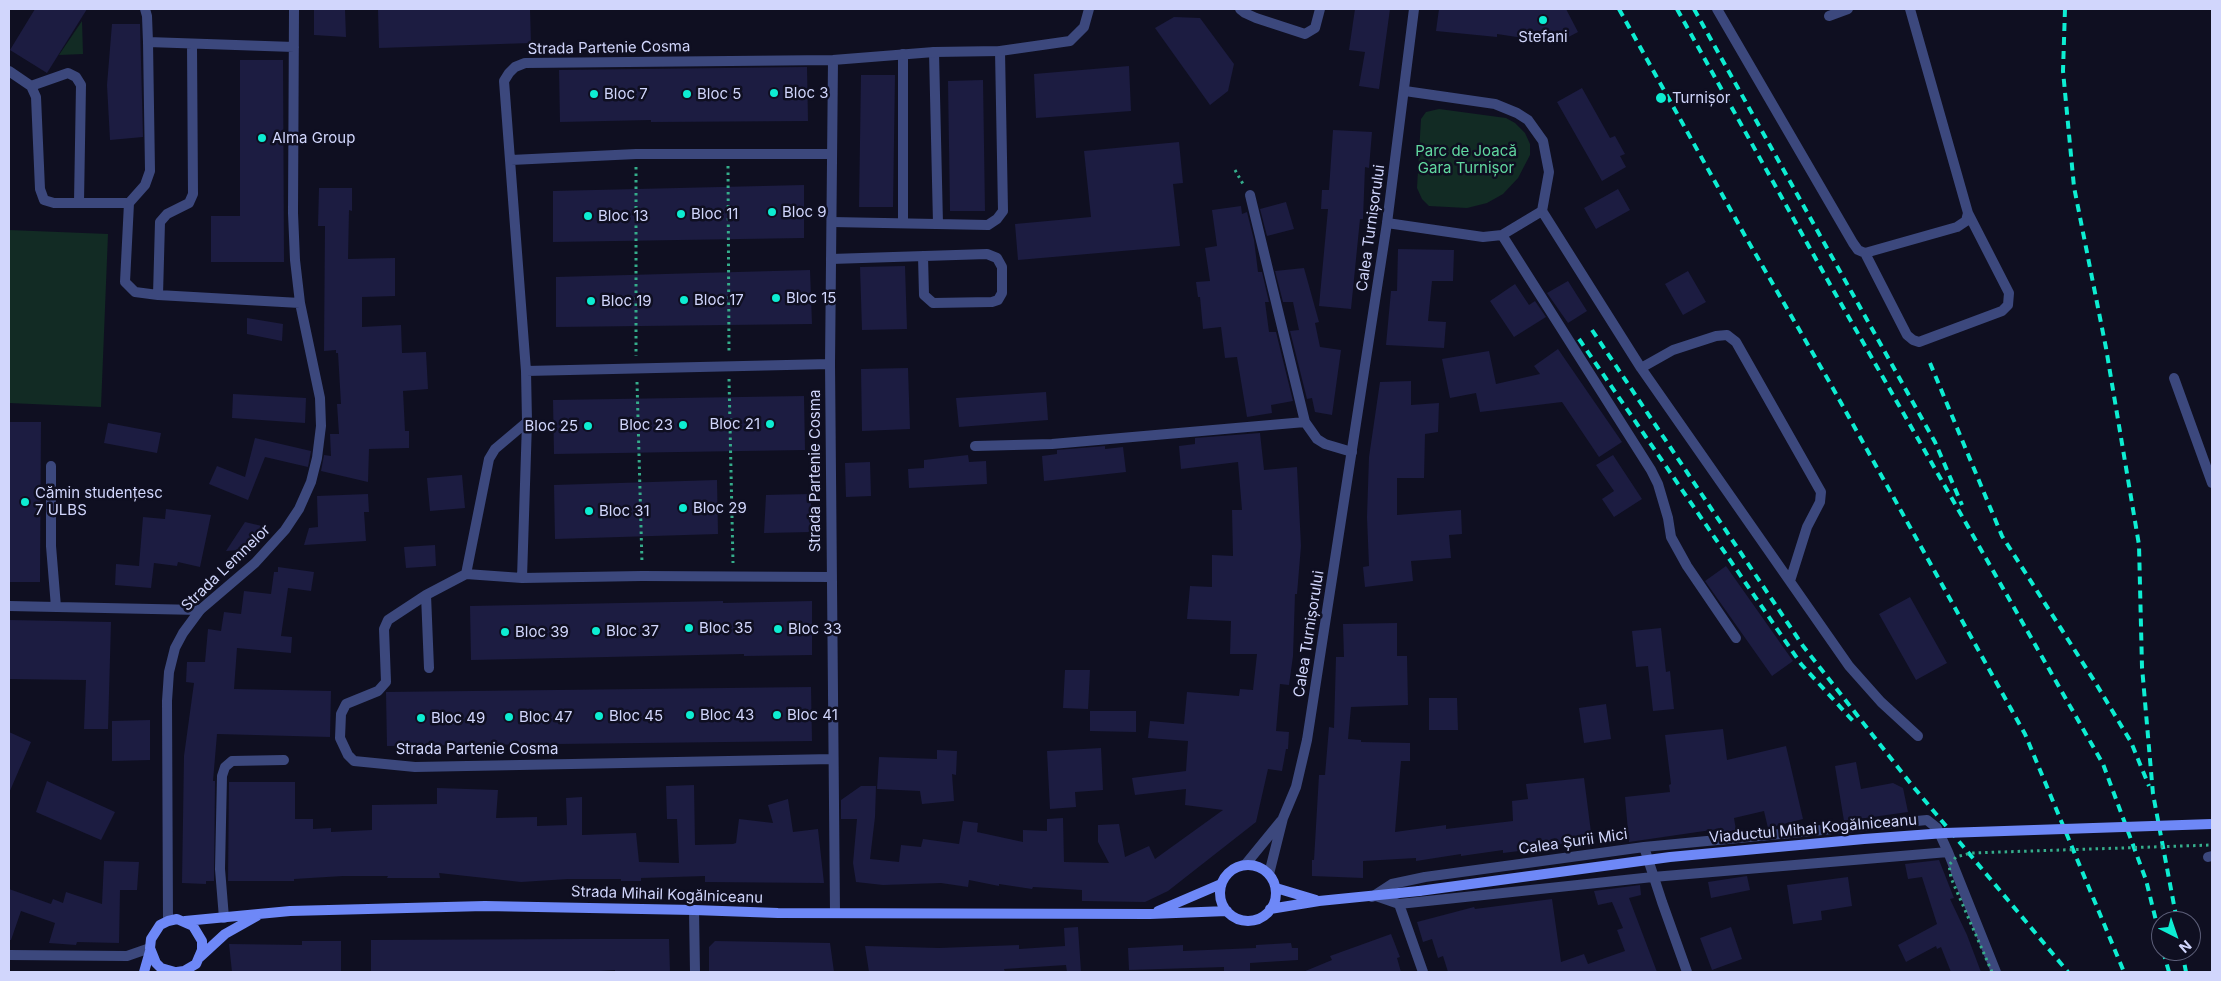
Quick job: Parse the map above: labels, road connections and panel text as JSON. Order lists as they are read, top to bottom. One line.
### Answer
{"streets":{"main road":["Viaductul Mihai Kogălniceanu","Calea Șurii Mici","Strada Mihail Kogălniceanu"],"street":["Strada Partenie Cosma","Calea Turnișorului","Strada Lemnelor"]},"crossings":[["Strada Partenie Cosma","Strada Mihail Kogălniceanu"],["Calea Turnișorului","Calea Șurii Mici"],["Calea Turnișorului","Strada Mihail Kogălniceanu"],["Strada Lemnelor","Strada Mihail Kogălniceanu"],["Viaductul Mihai Kogălniceanu","Calea Șurii Mici"],["Calea Șurii Mici","Strada Mihail Kogălniceanu"]],"parks":["Parc de Joacă Gara Turnișor"],"places":["Stefani","Bloc 3","Bloc 7","Bloc 5","Turnișor","Alma Group","Bloc 9","Bloc 11","Bloc 13","Bloc 15","Bloc 17","Bloc 19","Bloc 21","Bloc 23","Bloc 25","Cămin studențesc 7 ULBS","Bloc 29","Bloc 31","Bloc 35","Bloc 33","Bloc 37","Bloc 39","Bloc 43","Bloc 41","Bloc 45","Bloc 47","Bloc 49"],"north":"bottom right"}
